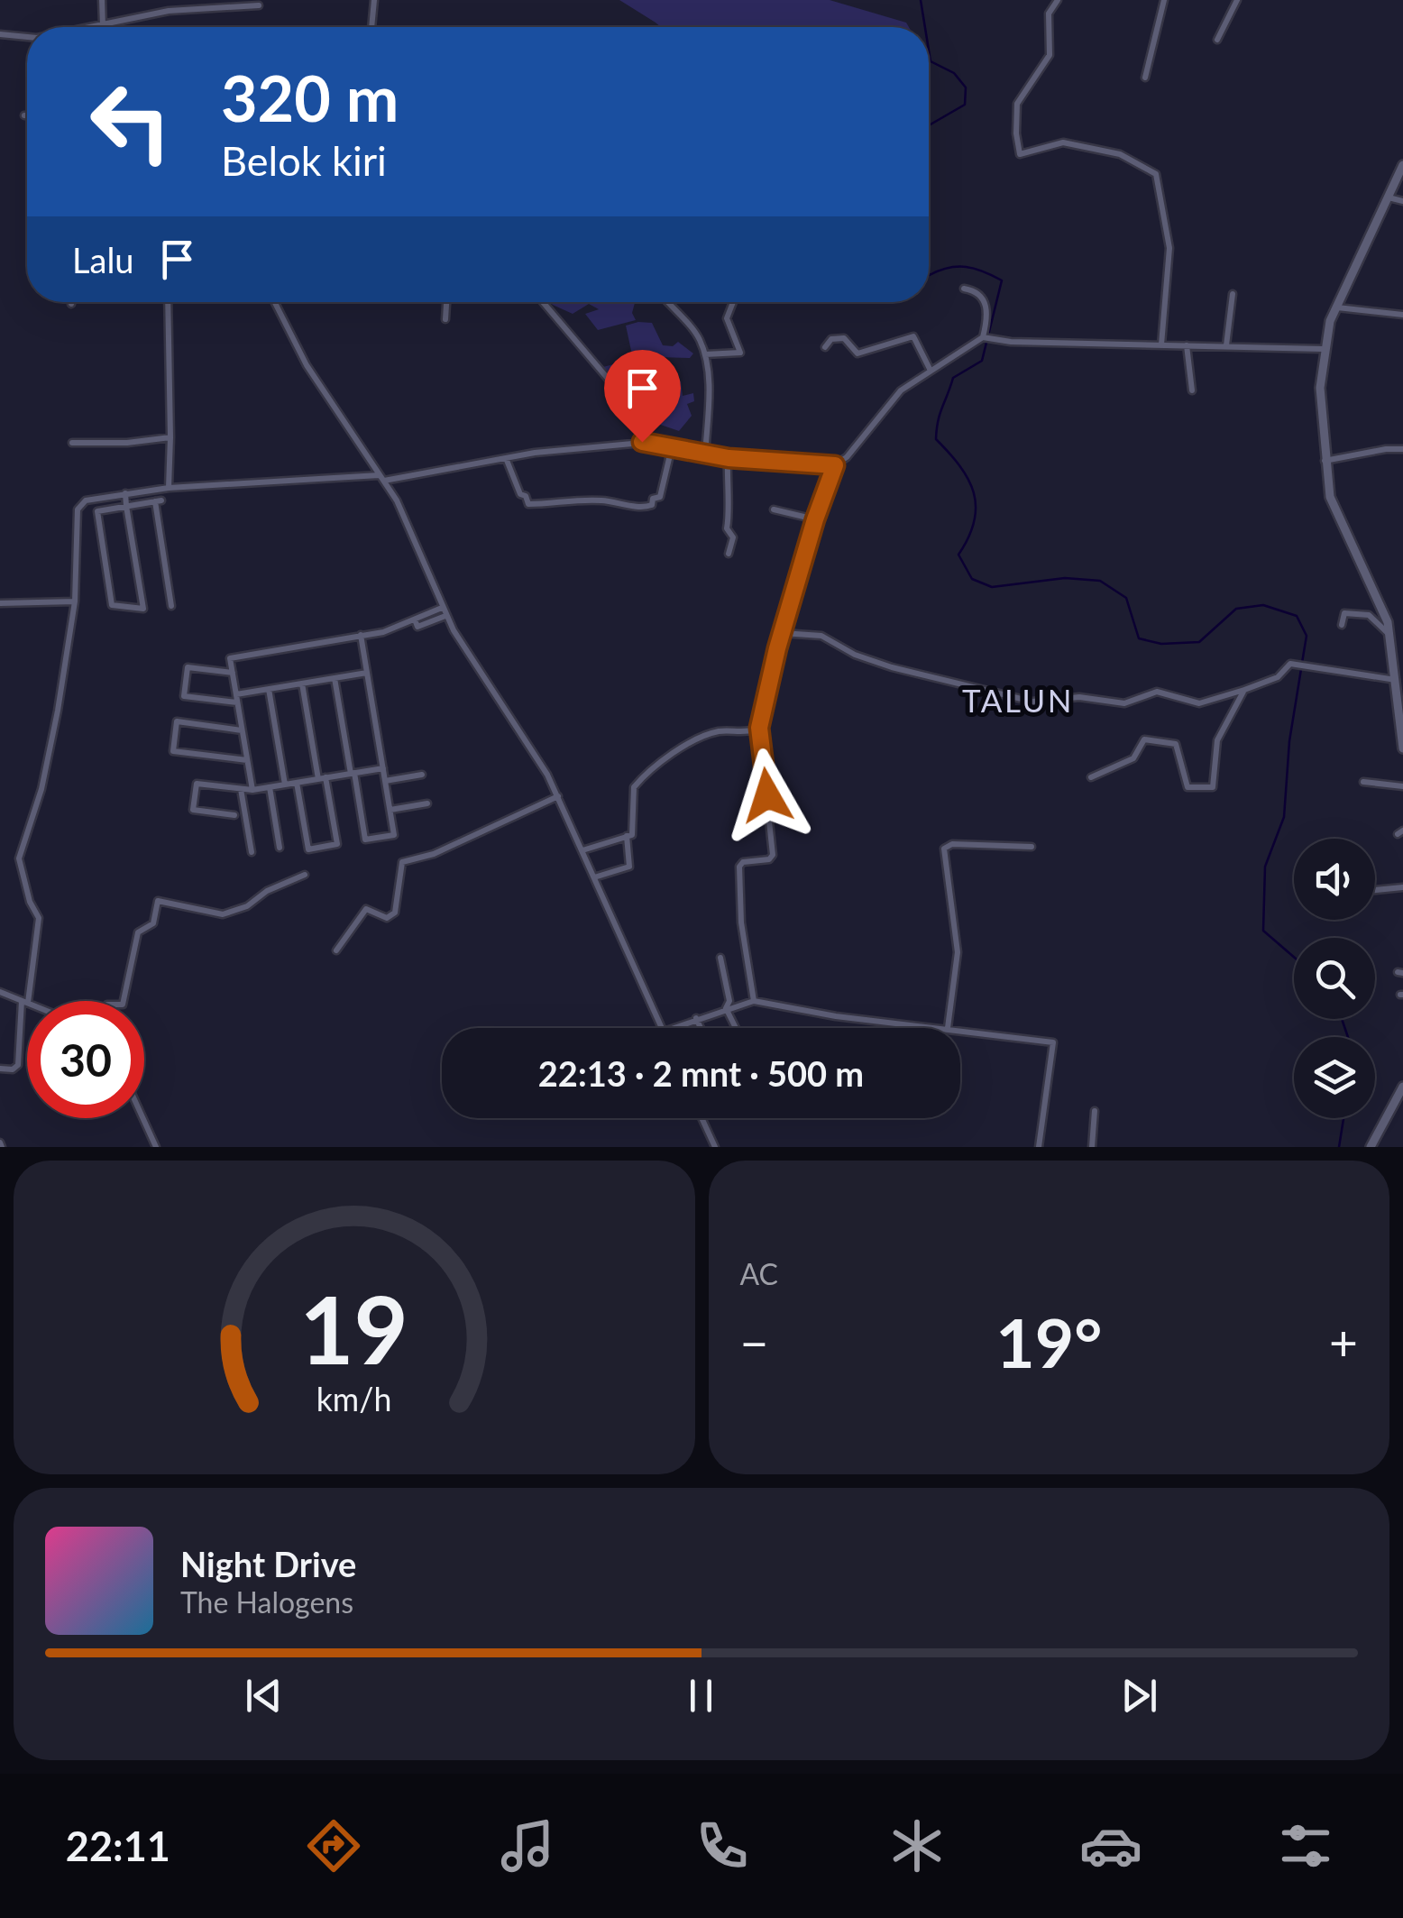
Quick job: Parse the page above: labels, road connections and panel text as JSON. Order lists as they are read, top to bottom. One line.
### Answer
{"districts":["TALUN"],"page":{"turn":["320 m","Belok kiri"],"then":"Lalu","limit":"30","trip":"22:13 · 2 mnt · 500 m","tile":"AC","heat":["−","19°","+"],"song":["Night Drive","The Halogens"],"tabs":"22:11","gauge":["19","km/h"]}}
